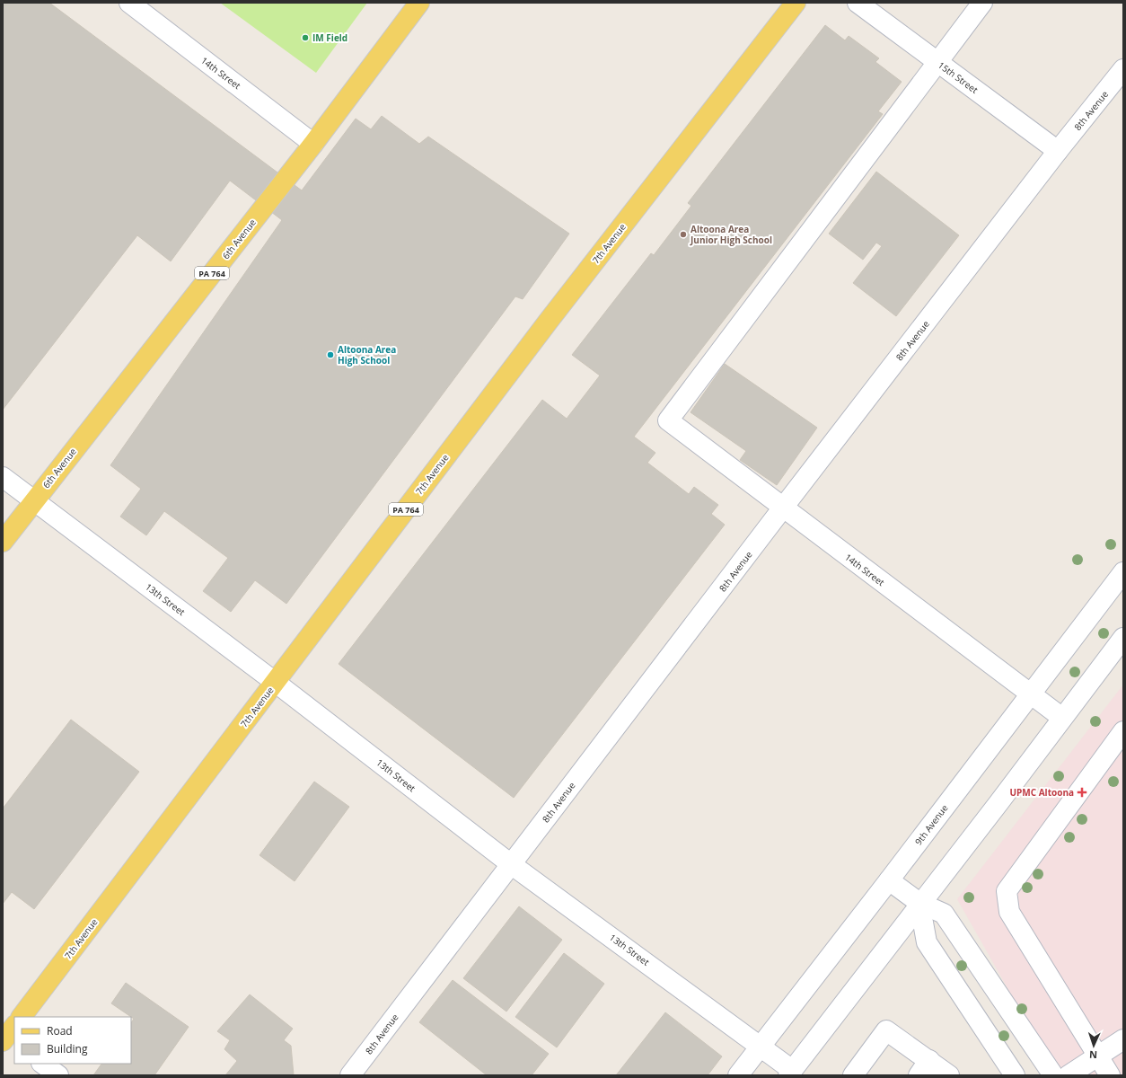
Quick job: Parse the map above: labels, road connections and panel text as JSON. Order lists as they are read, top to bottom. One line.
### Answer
{"streets":{"main road":["6th Avenue","7th Avenue","PA 764"],"street":["14th Street","15th Street","8th Avenue","13th Street","9th Avenue"]},"crossings":[["14th Street","15th Street"],["14th Street","8th Avenue"],["14th Street","6th Avenue"],["14th Street","9th Avenue"],["15th Street","8th Avenue"],["8th Avenue","13th Street"],["6th Avenue","13th Street"],["7th Avenue","13th Street"],["13th Street","9th Avenue"]],"places":{"other":["IM Field","Altoona Area Junior High School","Altoona Area High School"],"health":["UPMC Altoona"]},"legend":["Road","Building"],"north":"bottom"}
